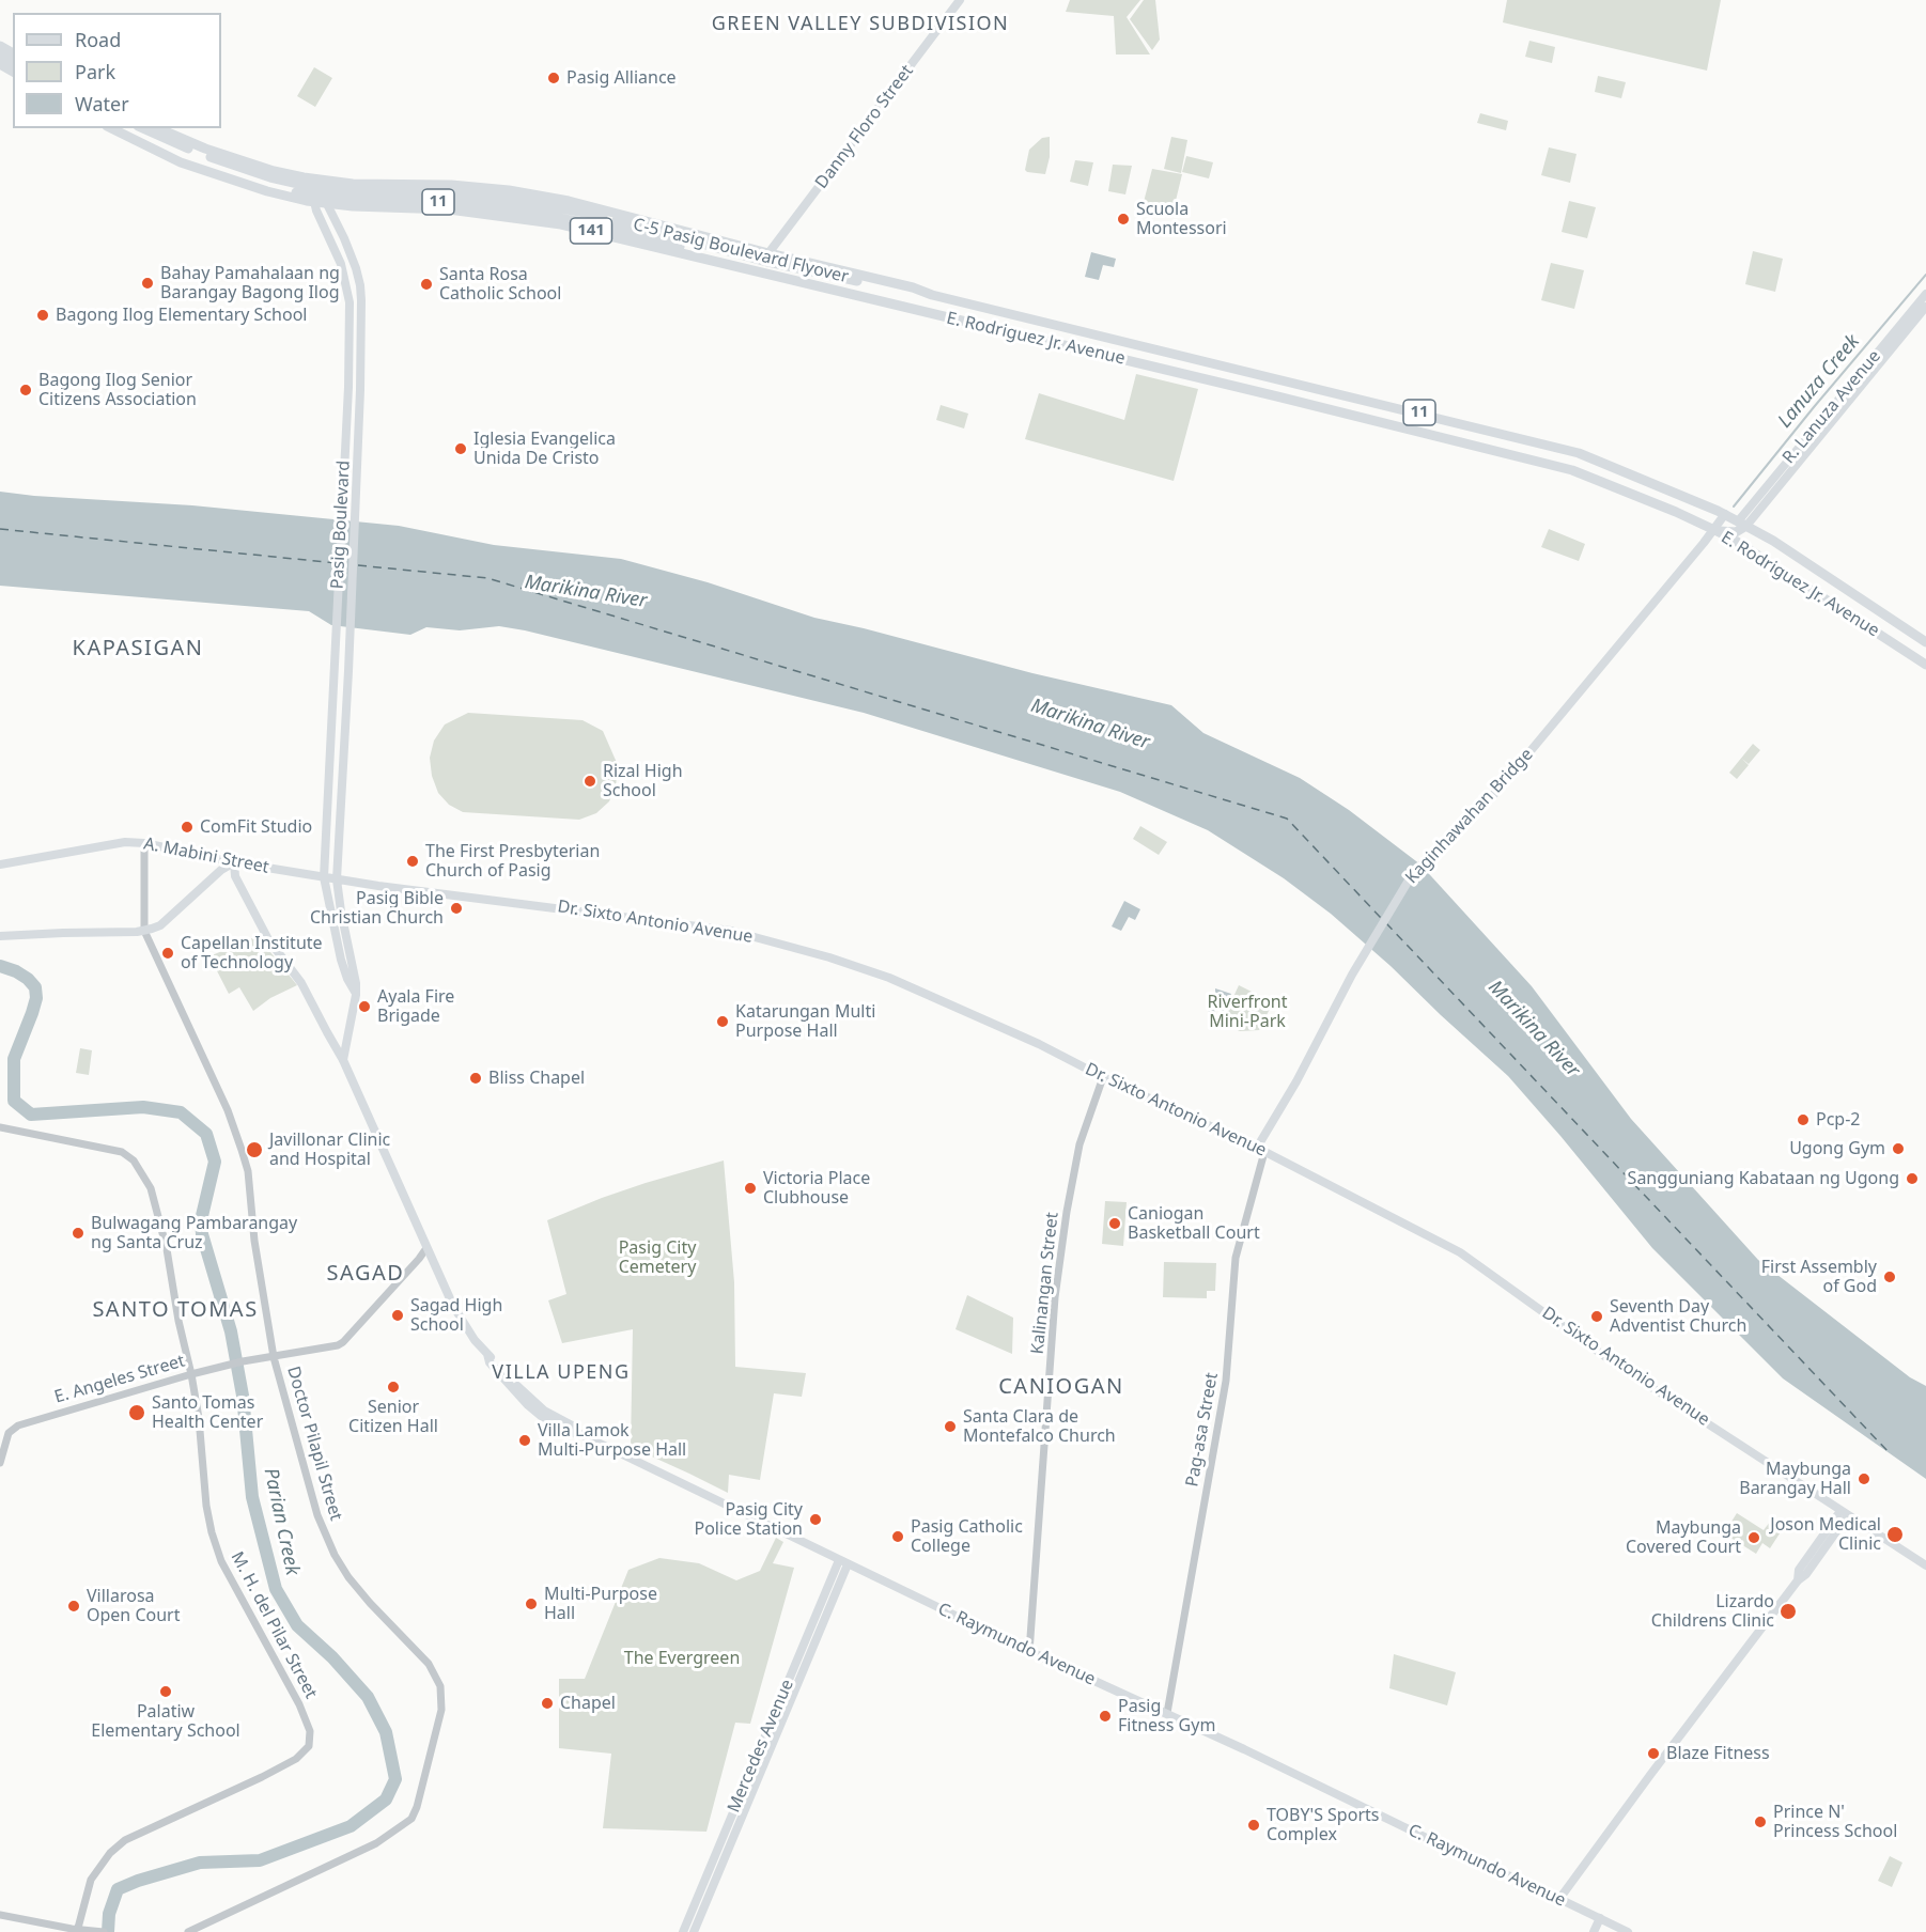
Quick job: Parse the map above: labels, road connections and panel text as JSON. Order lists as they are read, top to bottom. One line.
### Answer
{"streets":{"main road":["Danny Floro Street","11","141","C-5 Pasig Boulevard Flyover","E. Rodriguez Jr. Avenue","R. Lanuza Avenue","Pasig Boulevard","Kaginhawahan Bridge","A. Mabini Street","Dr. Sixto Antonio Avenue","C. Raymundo Avenue","Mercedes Avenue"],"street":["Kalinangan Street","E. Angeles Street","Pag-asa Street","Doctor Pilapil Street","M. H. del Pilar Street"]},"crossings":[["Danny Floro Street","141"],["Danny Floro Street","C-5 Pasig Boulevard Flyover"],["141","C-5 Pasig Boulevard Flyover"],["141","Pasig Boulevard"],["C-5 Pasig Boulevard Flyover","E. Rodriguez Jr. Avenue"],["E. Rodriguez Jr. Avenue","R. Lanuza Avenue"],["E. Rodriguez Jr. Avenue","Pasig Boulevard"],["E. Rodriguez Jr. Avenue","Kaginhawahan Bridge"],["Pasig Boulevard","A. Mabini Street"],["Pasig Boulevard","Dr. Sixto Antonio Avenue"],["Pasig Boulevard","C. Raymundo Avenue"],["Kaginhawahan Bridge","Dr. Sixto Antonio Avenue"],["Kaginhawahan Bridge","Pag-asa Street"],["A. Mabini Street","Dr. Sixto Antonio Avenue"],["A. Mabini Street","Doctor Pilapil Street"],["A. Mabini Street","C. Raymundo Avenue"],["Dr. Sixto Antonio Avenue","Kalinangan Street"],["Dr. Sixto Antonio Avenue","Pag-asa Street"],["Kalinangan Street","C. Raymundo Avenue"],["E. Angeles Street","Doctor Pilapil Street"],["E. Angeles Street","M. H. del Pilar Street"],["E. Angeles Street","C. Raymundo Avenue"],["Pag-asa Street","C. Raymundo Avenue"],["C. Raymundo Avenue","Mercedes Avenue"]],"districts":["GREEN VALLEY SUBDIVISION","KAPASIGAN","SAGAD","SANTO TOMAS","VILLA UPENG","CANIOGAN"],"water":["Lanuza Creek","Marikina River","Parian Creek"],"parks":["Riverfront Mini-Park","Pasig City Cemetery","The Evergreen"],"places":["Pasig Alliance","Scuola Montessori","Bahay Pamahalaan ng Barangay Bagong Ilog","Santa Rosa Catholic School","Bagong Ilog Elementary School","Bagong Ilog Senior Citizens Association","Iglesia Evangelica Unida De Cristo","Rizal High School","ComFit Studio","The First Presbyterian Church of Pasig","Pasig Bible Christian Church","Capellan Institute of Technology","Ayala Fire Brigade","Katarungan Multi Purpose Hall","Bliss Chapel","Pcp-2","Ugong Gym","Javillonar Clinic and Hospital","Sangguniang Kabataan ng Ugong","Victoria Place Clubhouse","Caniogan Basketball Court","Bulwagang Pambarangay ng Santa Cruz","First Assembly of God","Sagad High School","Seventh Day Adventist Church","Senior Citizen Hall","Santo Tomas Health Center","Santa Clara de Montefalco Church","Villa Lamok Multi-Purpose Hall","Maybunga Barangay Hall","Pasig City Police Station","Joson Medical Clinic","Pasig Catholic College","Maybunga Covered Court","Multi-Purpose Hall","Villarosa Open Court","Lizardo Childrens Clinic","Palatiw Elementary School","Chapel","Pasig Fitness Gym","Blaze Fitness","Prince N' Princess School","TOBY'S Sports Complex"],"legend":["Road","Park","Water"]}
